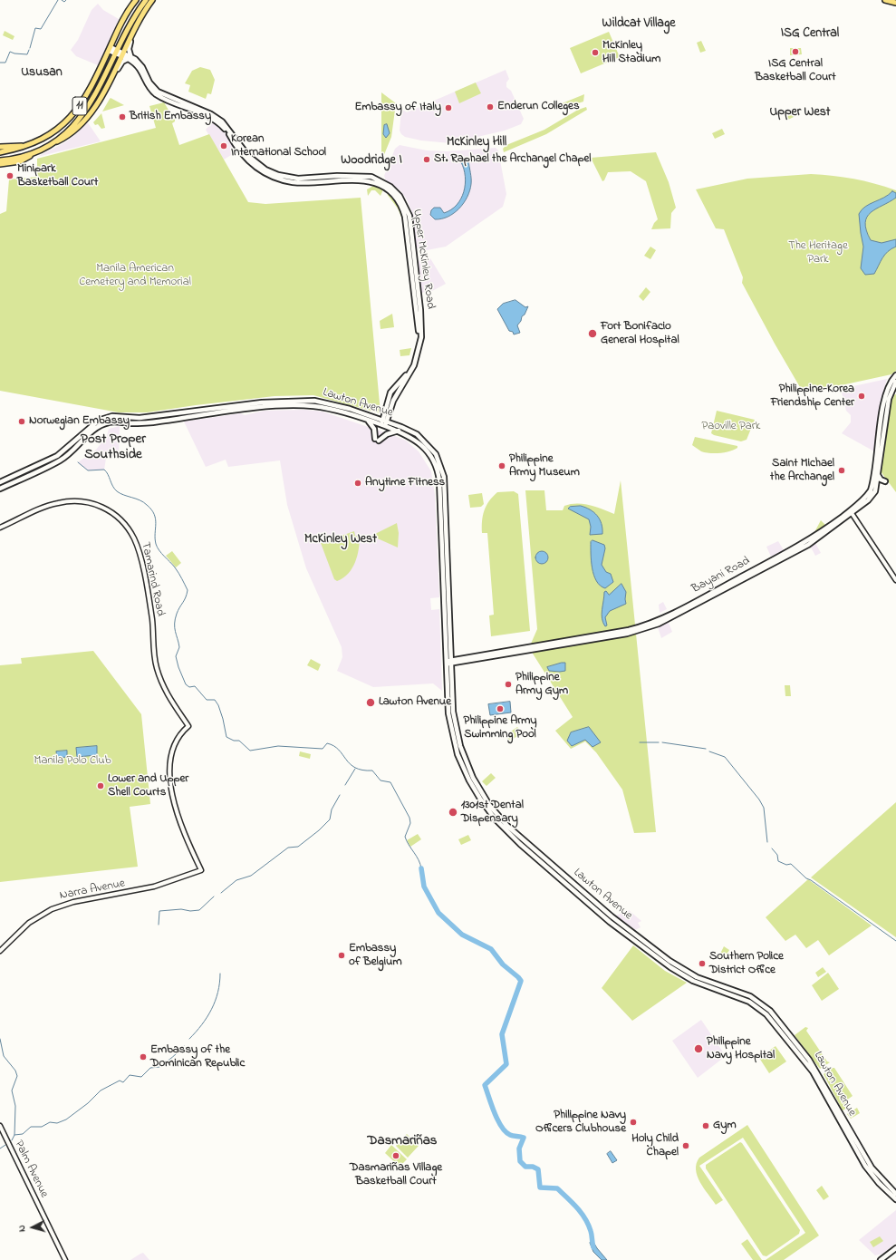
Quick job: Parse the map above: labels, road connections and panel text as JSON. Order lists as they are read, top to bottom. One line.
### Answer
{"streets":{"main road":["11","Upper McKinley Road","Lawton Avenue","Bayani Road"],"street":["Tamarind Road","Narra Avenue","Palm Avenue"]},"crossings":[["11","Upper McKinley Road"],["Upper McKinley Road","Lawton Avenue"],["Lawton Avenue","Bayani Road"],["Tamarind Road","Narra Avenue"]],"districts":["Wildcat Village","ISG Central","Ususan","Upper West","McKinley Hill","Woodridge I","Post Proper Southside","McKinley West","Dasmariñas"],"parks":["The Heritage Park","Manila American Cemetery and Memorial","Paoville Park","Manila Polo Club"],"places":["ISG Central Basketball Court","McKinley Hill Stadium","Enderun Colleges","Embassy of Italy","British Embassy","Korean International School","St. Raphael the Archangel Chapel","Minipark Basketball Court","Fort Bonifacio General Hospital","Philippine-Korea Friendship Center","Norwegian Embassy","Philippine Army Museum","Saint Michael the Archangel","Anytime Fitness","Philippine Army Gym","Lawton Avenue","Philippine Army Swimming Pool","Lower and Upper Shell Courts","1301st Dental Dispensary","Embassy of Belgium","Southern Police District Office","Philippine Navy Hospital","Embassy of the Dominican Republic","Philippine Navy Officers Clubhouse","Gym","Holy Child Chapel","Dasmariñas Village Basketball Court"],"north":"left"}
